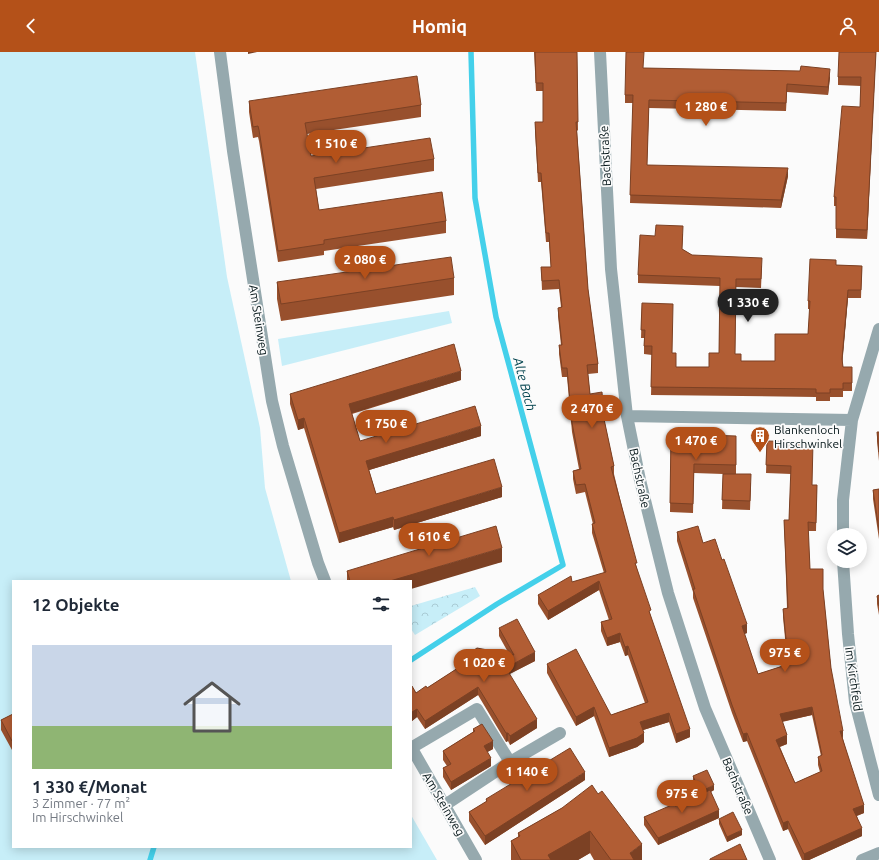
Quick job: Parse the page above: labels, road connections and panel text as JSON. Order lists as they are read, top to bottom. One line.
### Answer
{"streets":{"street":["Bachstraße","Am Steinweg","Im Kirchfeld"]},"water":["Alte Bach"],"places":{"building":["Blankenloch Hirschwinkel"]},"page":{"header":"Homiq","price":["1 280 €","1 510 €","2 080 €","1 330 €","2 470 €","1 750 €","1 470 €","1 610 €","975 €","1 020 €","1 140 €","975 €"],"heading":"12 Objekte","list":[{"name":"1 330 €/Monat","note":"3 Zimmer · 77 m² · Im Hirschwinkel"}]}}
